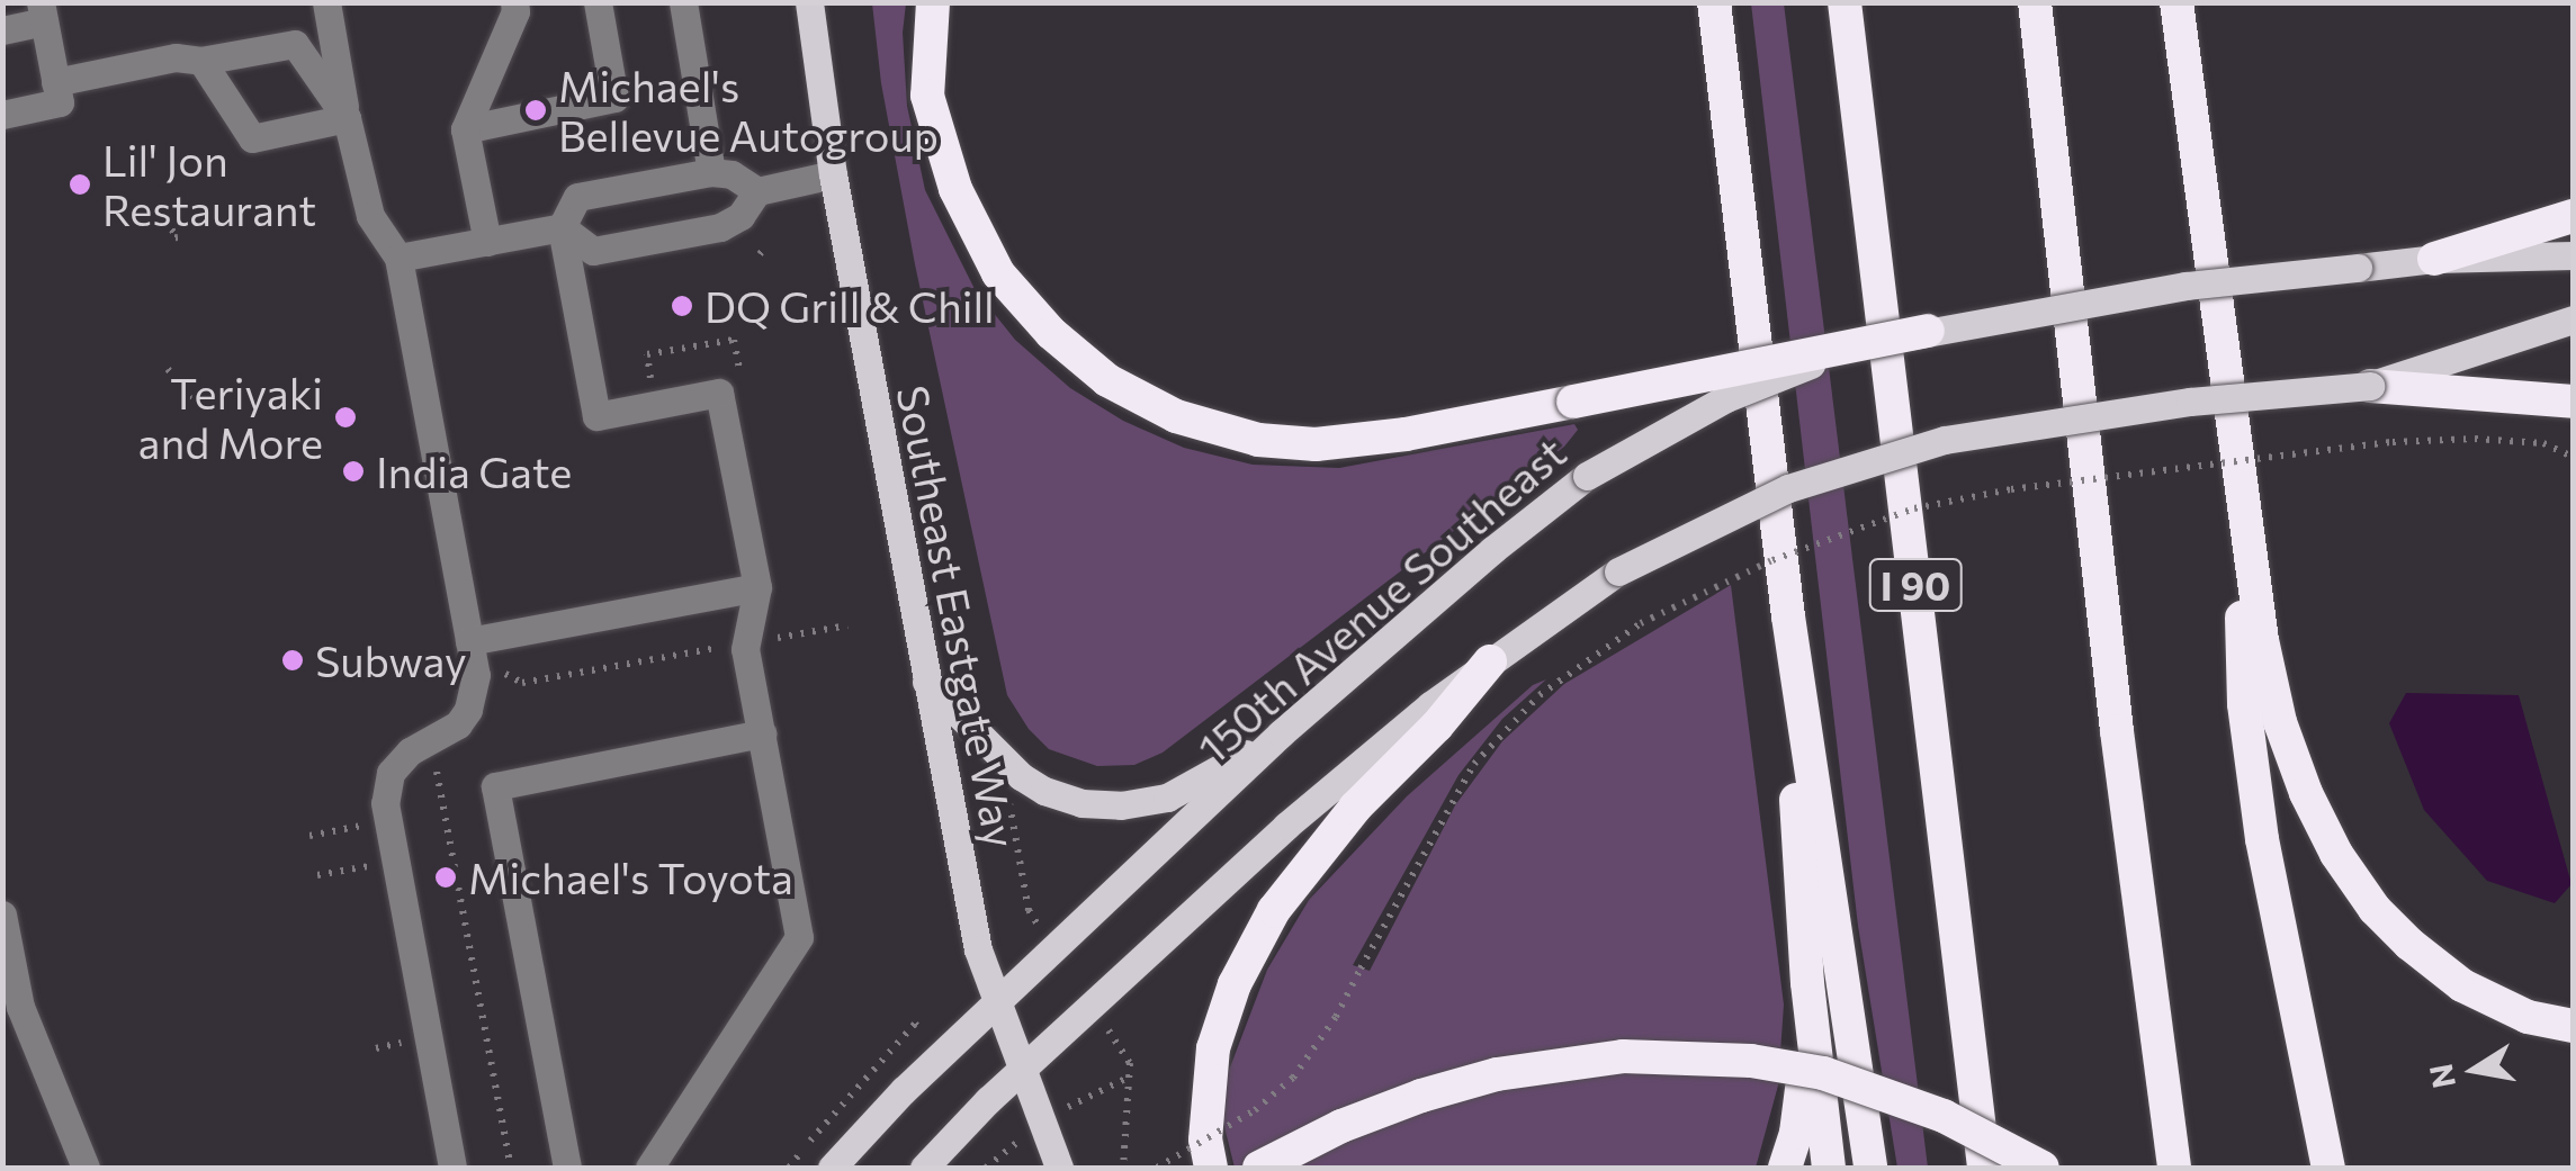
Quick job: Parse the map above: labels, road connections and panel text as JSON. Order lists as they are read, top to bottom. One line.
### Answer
{"streets":{"highway":["I 90"],"main road":["150th Avenue Southeast","Southeast Eastgate Way"]},"crossings":[["150th Avenue Southeast","Southeast Eastgate Way"]],"places":["Michael's Bellevue Autogroup","Lil' Jon Restaurant","DQ Grill & Chill","Teriyaki and More","India Gate","Subway","Michael's Toyota"],"north":"left"}
